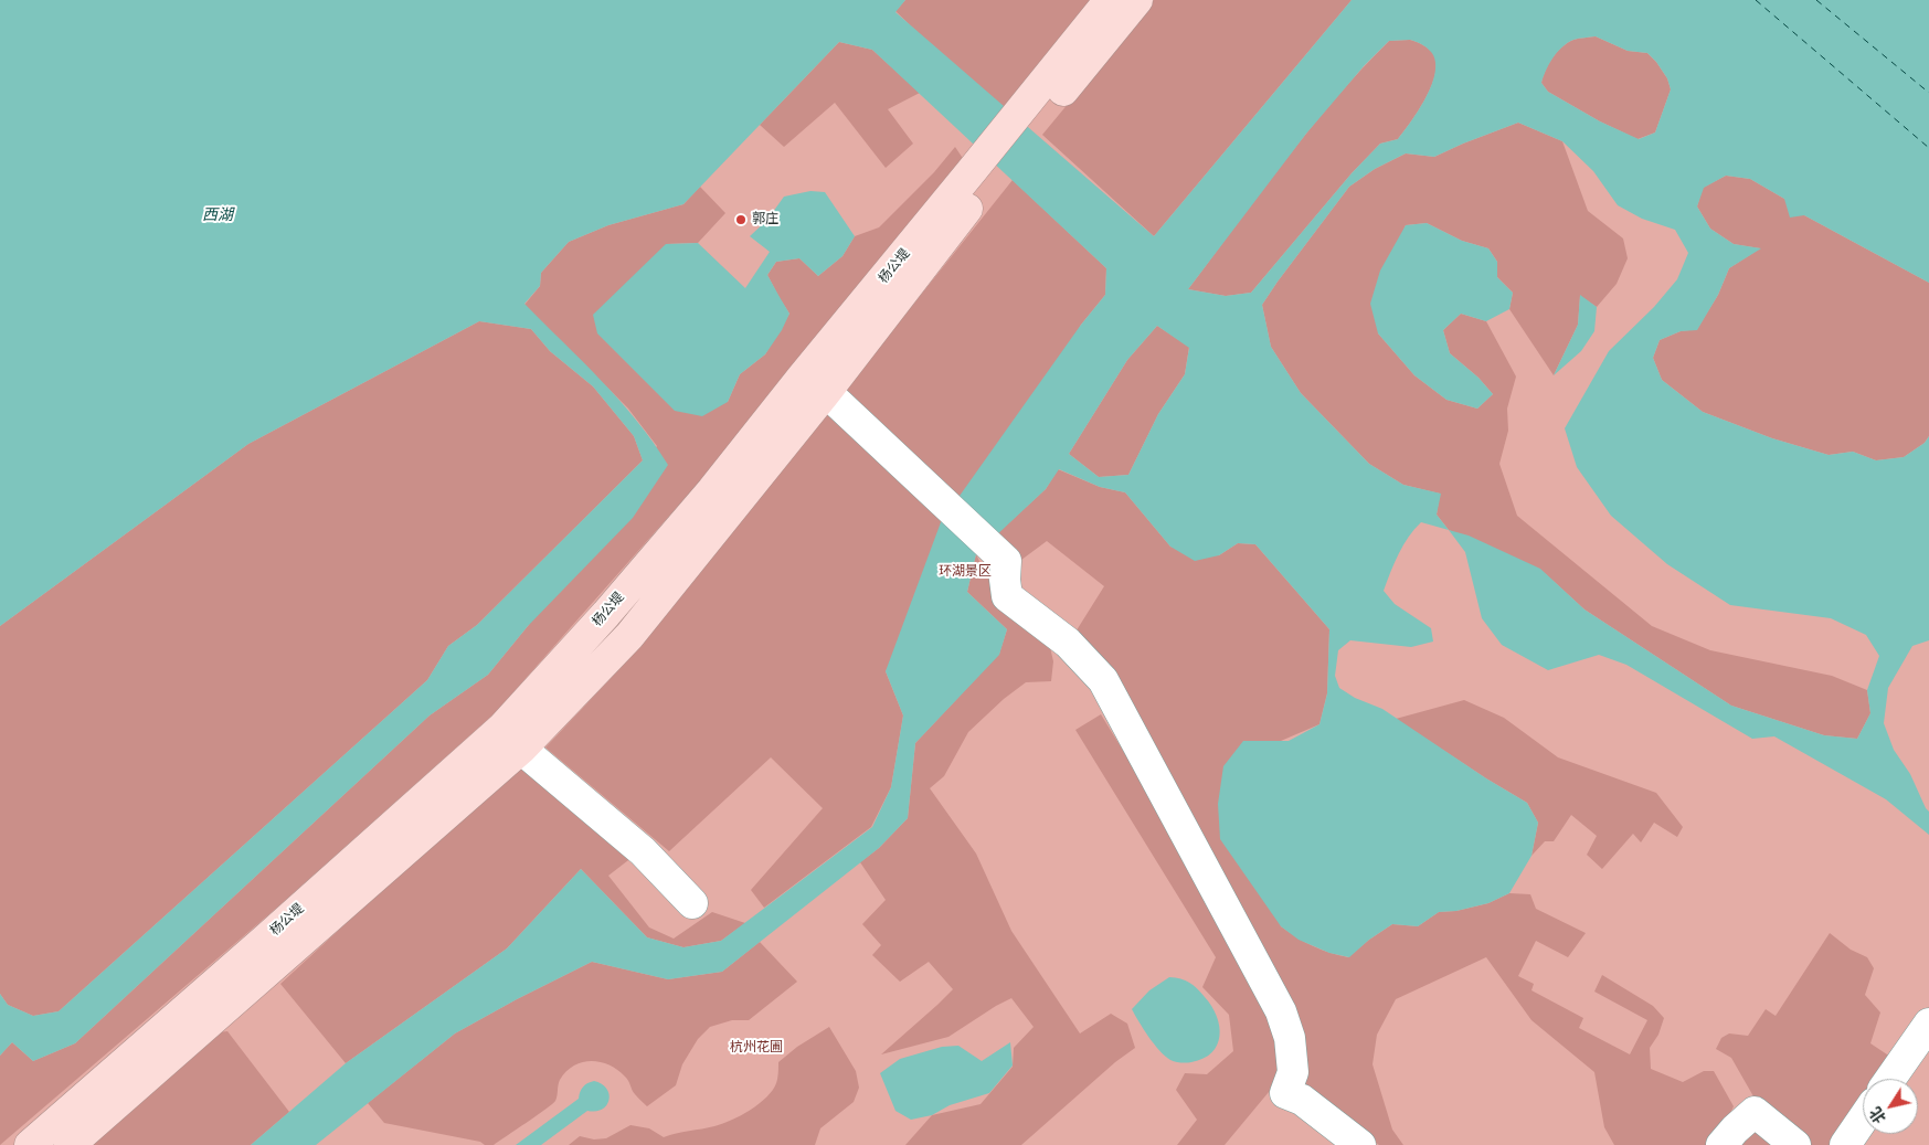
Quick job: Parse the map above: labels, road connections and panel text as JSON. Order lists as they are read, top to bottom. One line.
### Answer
{"streets":{"main road":["杨公堤"]},"water":["西湖"],"parks":["环湖景区","杭州花圃"],"places":["郭庄"],"north":"bottom left"}
